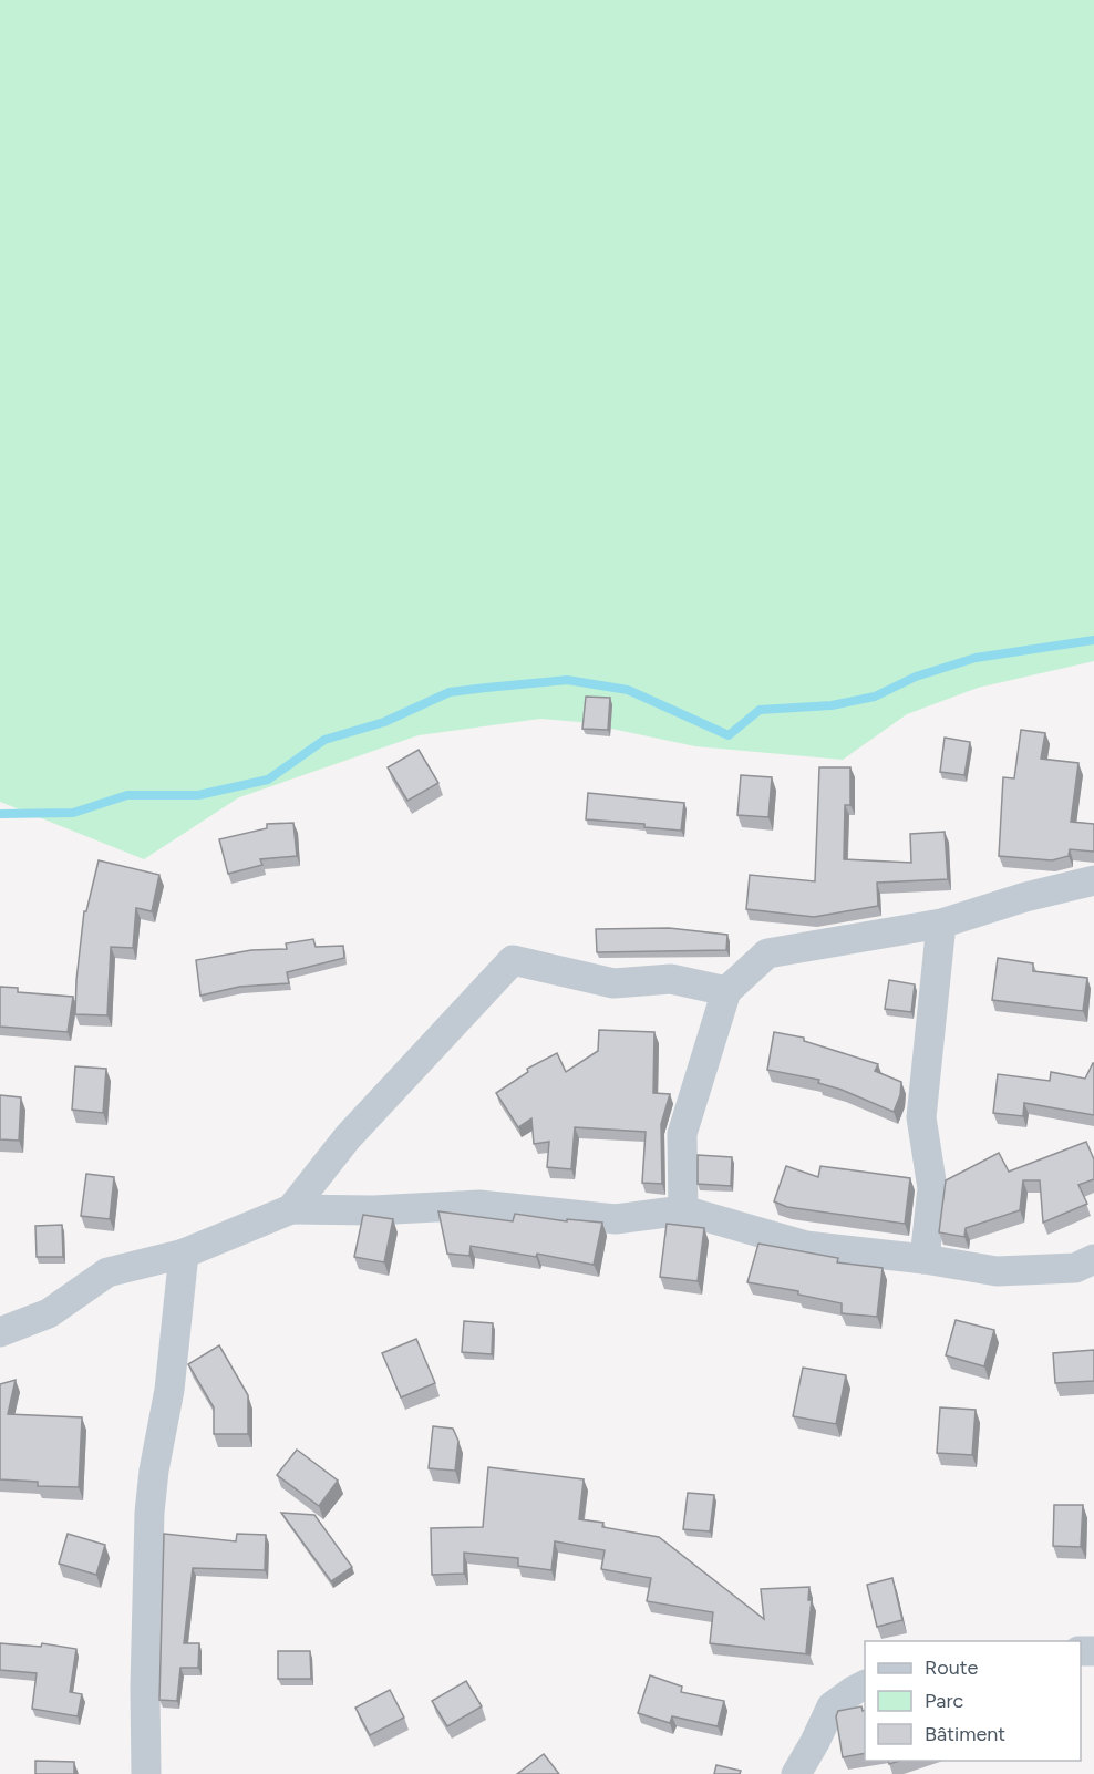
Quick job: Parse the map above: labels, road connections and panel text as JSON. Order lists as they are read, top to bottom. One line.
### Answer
{"legend":["Route","Parc","Bâtiment"]}
